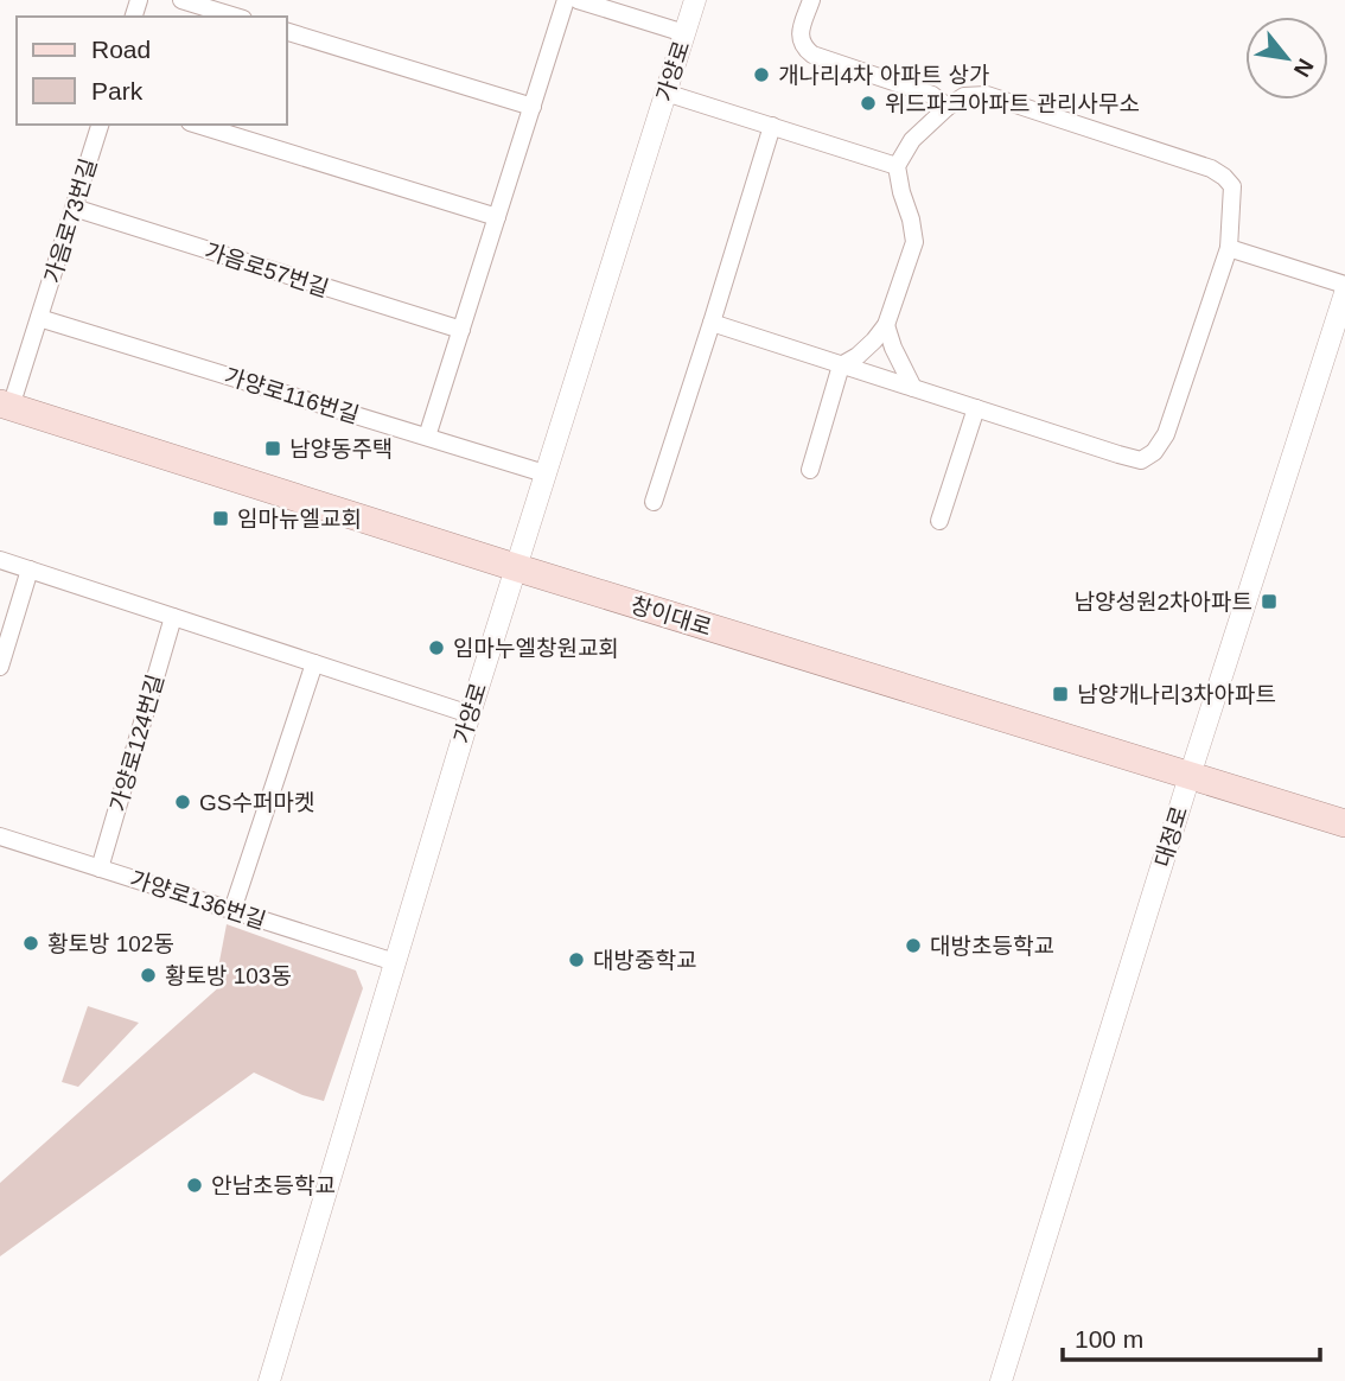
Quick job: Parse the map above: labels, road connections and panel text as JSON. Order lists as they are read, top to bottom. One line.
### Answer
{"streets":{"main road":["창이대로"],"street":["가양로","가음로73번길","가음로57번길","가양로116번길","가양로124번길","대정로","가양로136번길"]},"crossings":[["가양로","가양로116번길"],["가양로","창이대로"],["가양로","가양로136번길"],["가음로73번길","가음로57번길"],["가음로73번길","가양로116번길"],["가음로73번길","창이대로"],["창이대로","대정로"],["가양로124번길","가양로136번길"]],"places":{"other":["개나리4차 아파트 상가","위드파크아파트 관리사무소","임마누엘창원교회","GS수퍼마켓","황토방 102동","대방초등학교","대방중학교","황토방 103동","안남초등학교"],"transit":["남양동주택","임마뉴엘교회","남양성원2차아파트","남양개나리3차아파트"]},"legend":["Road","Park"],"scale_bar":"100 m","north":"bottom right"}
